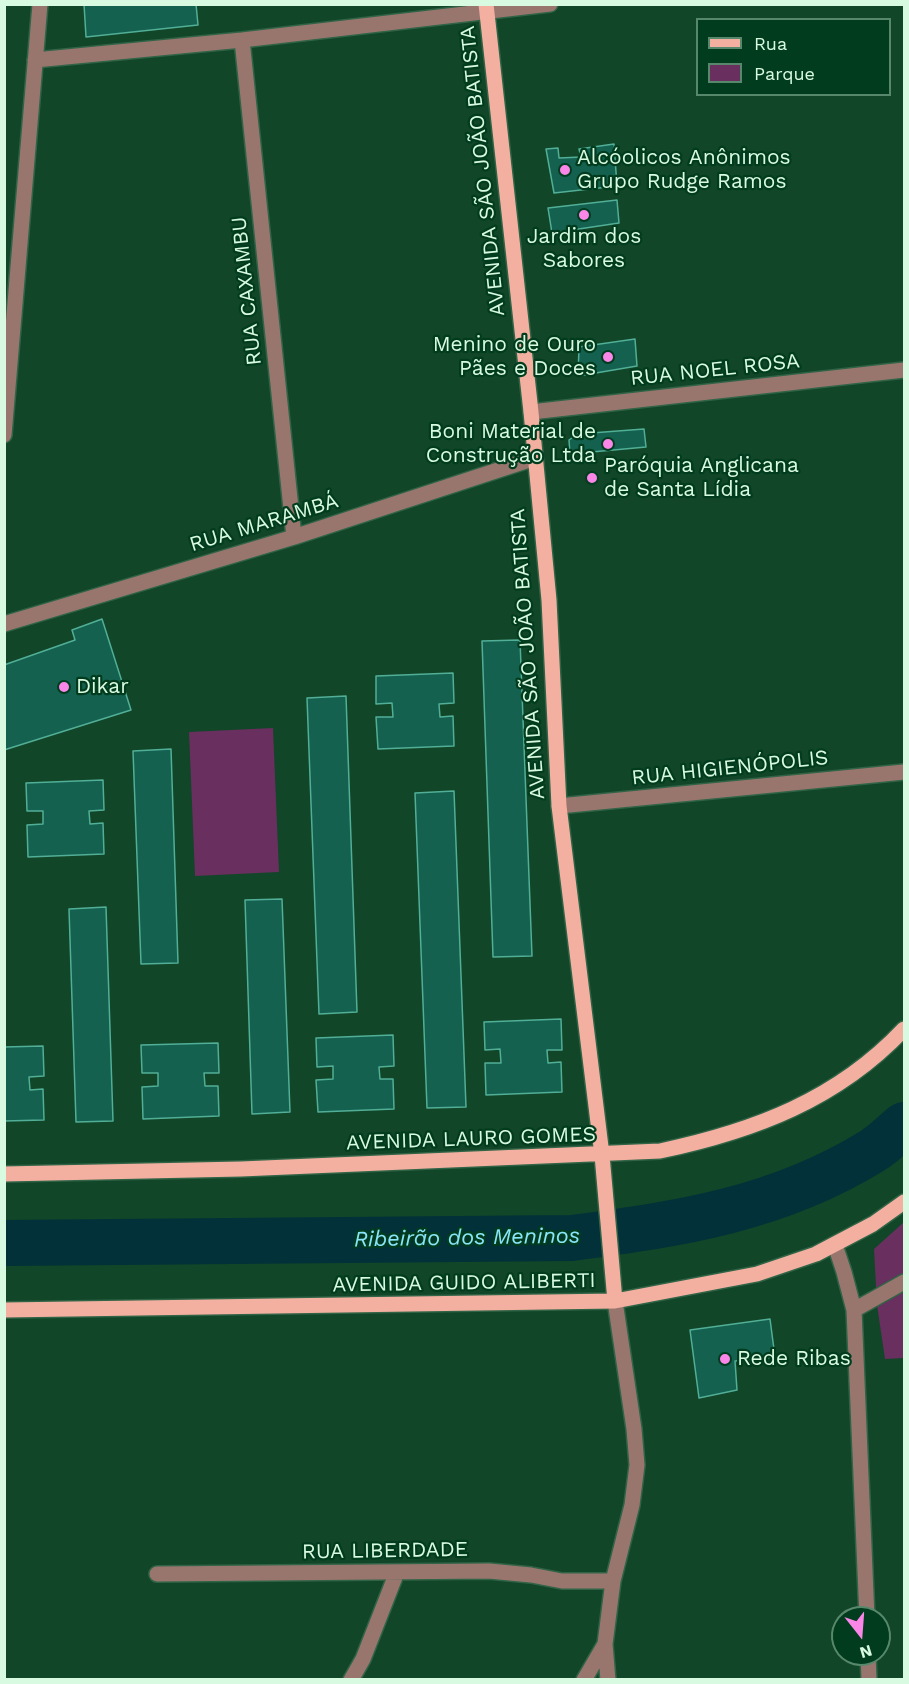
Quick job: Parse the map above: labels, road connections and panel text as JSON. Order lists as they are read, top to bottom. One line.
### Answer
{"streets":{"main road":["AVENIDA SÃO JOÃO BATISTA","AVENIDA LAURO GOMES","AVENIDA GUIDO ALIBERTI"],"street":["RUA CAXAMBU","RUA NOEL ROSA","RUA MARAMBÁ","RUA HIGIENÓPOLIS","RUA LIBERDADE"]},"crossings":[["AVENIDA SÃO JOÃO BATISTA","RUA NOEL ROSA"],["AVENIDA SÃO JOÃO BATISTA","RUA MARAMBÁ"],["AVENIDA SÃO JOÃO BATISTA","RUA HIGIENÓPOLIS"],["AVENIDA SÃO JOÃO BATISTA","AVENIDA LAURO GOMES"],["AVENIDA SÃO JOÃO BATISTA","AVENIDA GUIDO ALIBERTI"],["RUA CAXAMBU","RUA MARAMBÁ"]],"water":["Ribeirão dos Meninos"],"places":["Alcóolicos Anônimos Grupo Rudge Ramos","Jardim dos Sabores","Menino de Ouro Pães e Doces","Boni Material de Construção Ltda","Paróquia Anglicana de Santa Lídia","Dikar","Rede Ribas"],"legend":["Rua","Parque"],"north":"bottom"}
